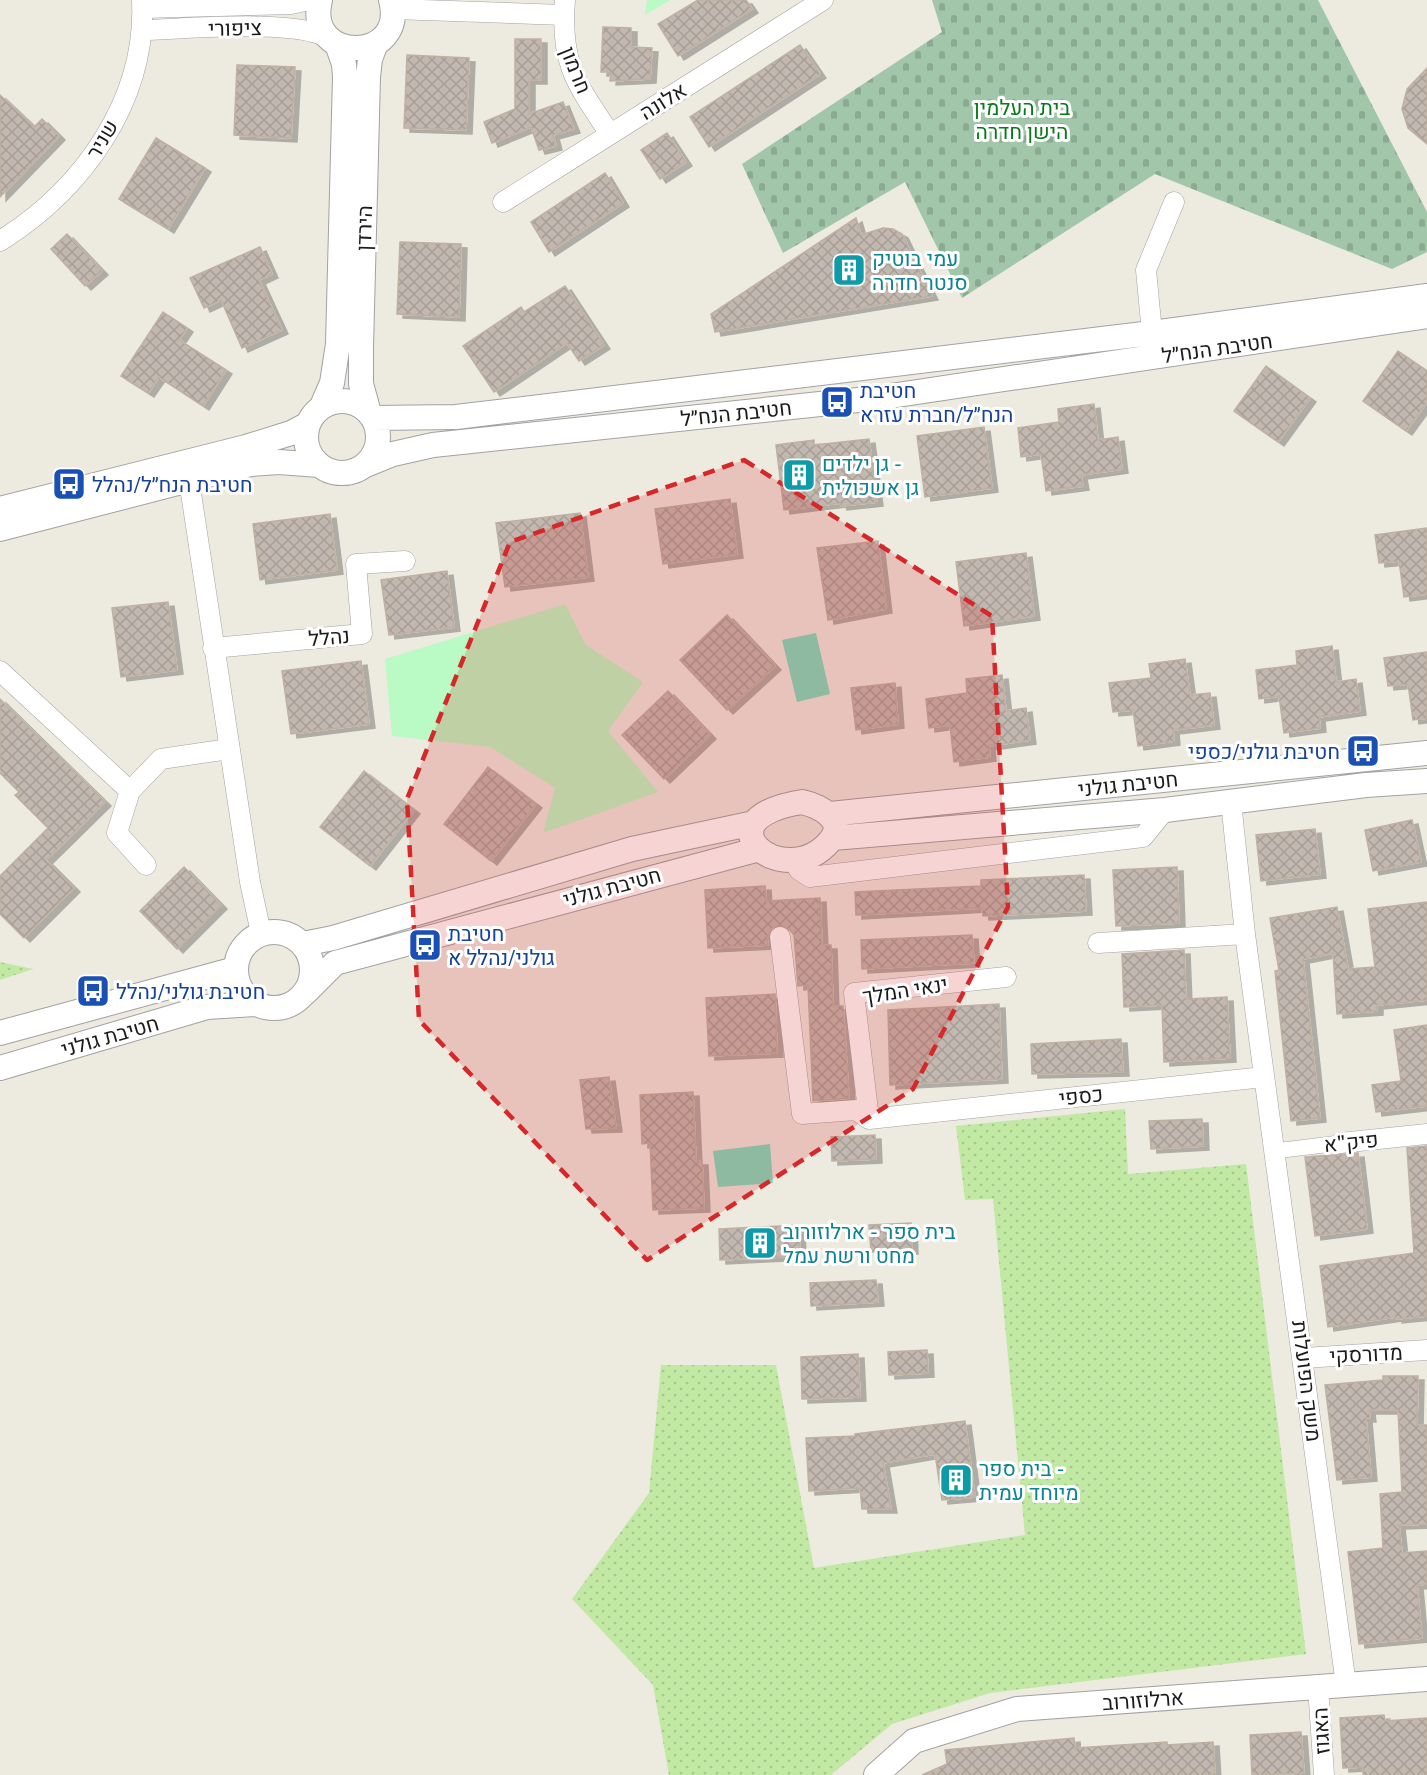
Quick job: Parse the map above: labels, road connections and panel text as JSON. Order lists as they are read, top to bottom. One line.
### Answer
{"streets":{"street":["ציפורי","חרמון","אלונה","שניר","הירדן","חטיבת הנח״ל","נהלל","חטיבת גולני","ינאי המלך","כספי","פיק\"א","מדורסקי","משק הפועלות","ארלוזורוב","האגוז"]},"crossings":[["ציפורי","שניר"],["ציפורי","הירדן"],["חרמון","אלונה"],["הירדן","חטיבת הנח״ל"],["ינאי המלך","כספי"],["כספי","משק הפועלות"],["פיק\"א","משק הפועלות"],["מדורסקי","משק הפועלות"],["משק הפועלות","ארלוזורוב"],["ארלוזורוב","האגוז"]],"parks":["בית העלמין הישן חדרה"],"places":{"building":["עמי בוטיק סנטר חדרה","גן ילדים - גן אשכולית","בית ספר - ארלוזורוב מחט ורשת עמל","בית ספר - מיוחד עמית"],"bus stop":["חטיבת הנח״ל/חברת עזרא","חטיבת הנח״ל/נהלל","חטיבת גולני/כספי","חטיבת גולני/נהלל א","חטיבת גולני/נהלל"]}}
